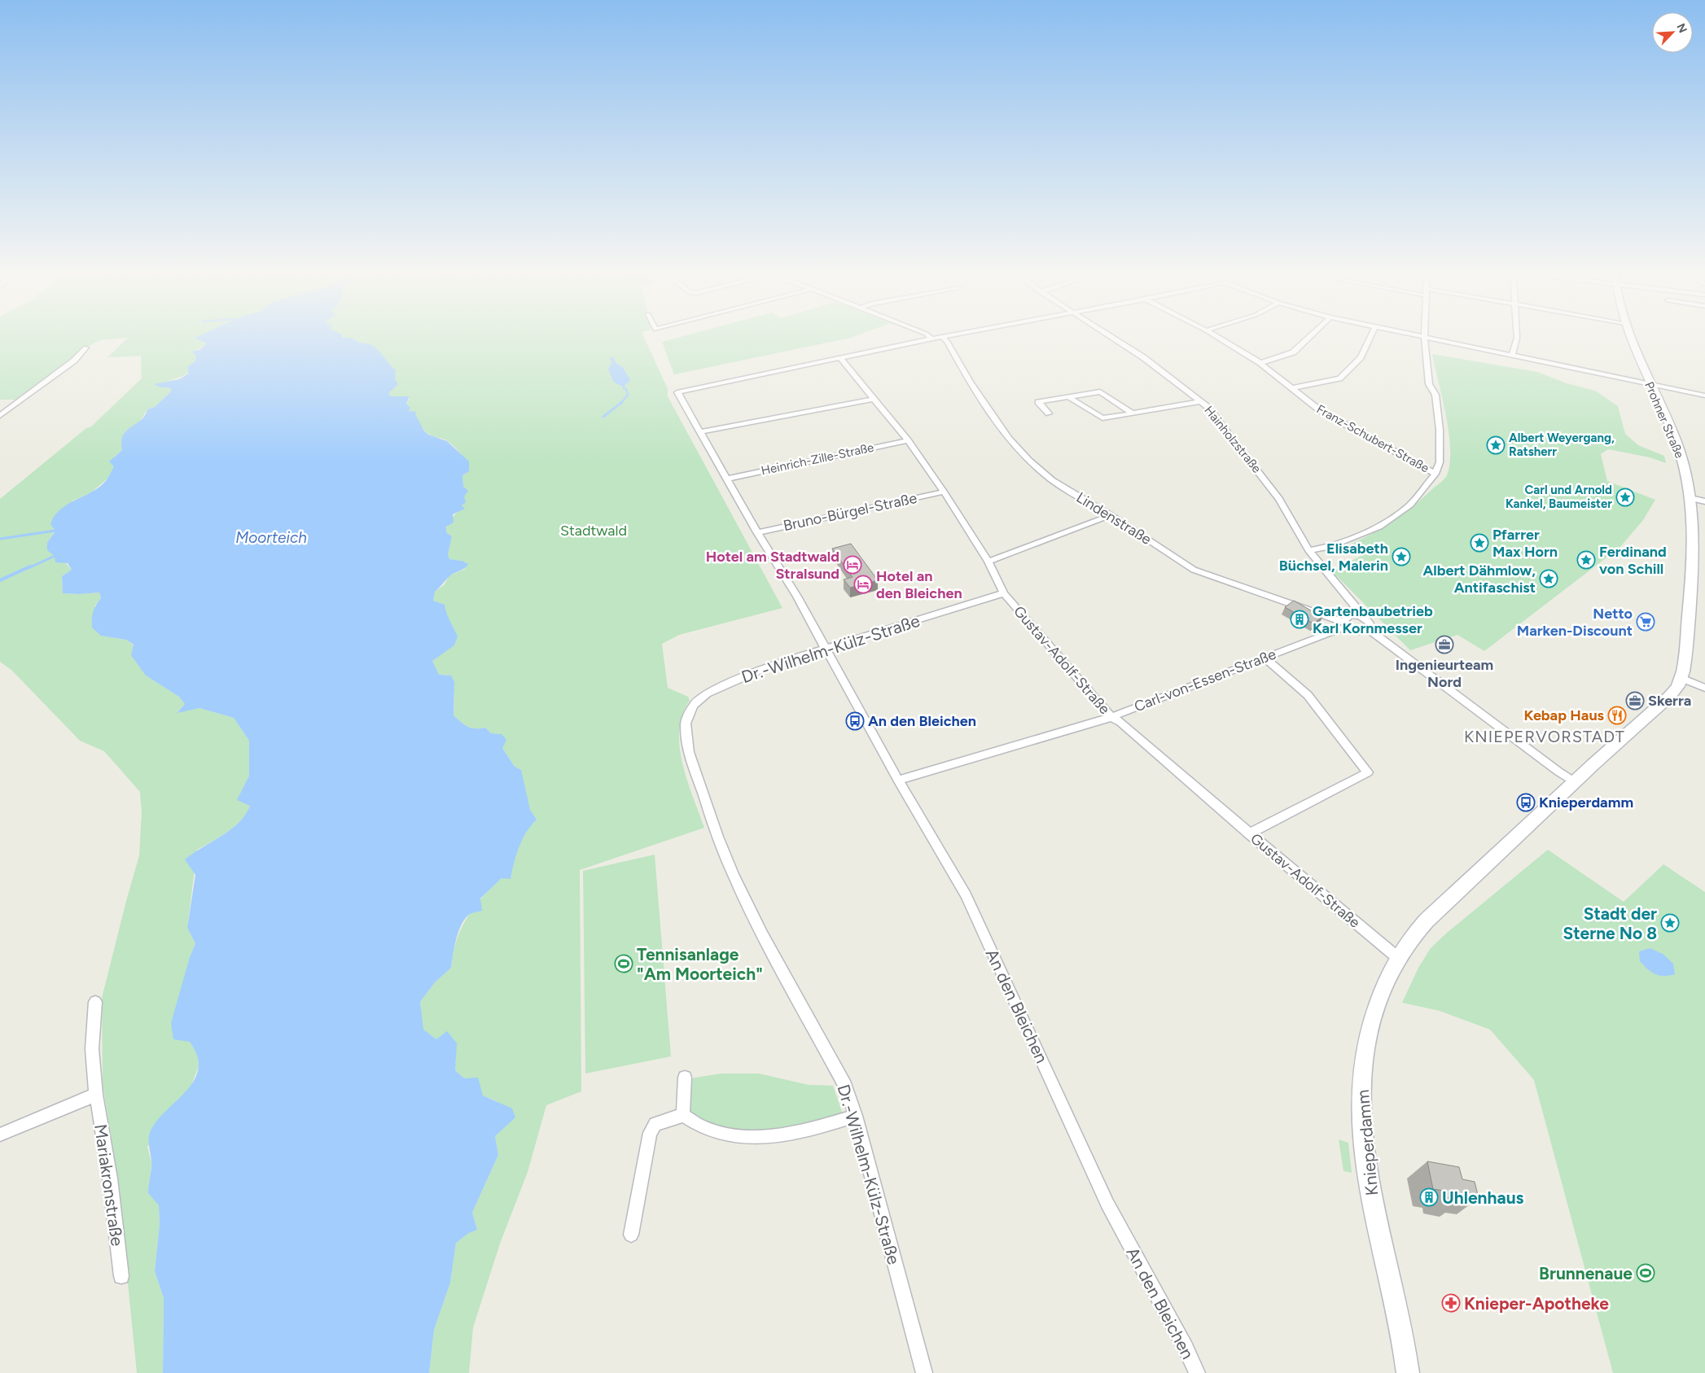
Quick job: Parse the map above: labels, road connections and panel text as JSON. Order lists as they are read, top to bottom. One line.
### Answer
{"streets":{"main road":["Prohner Straße","Knieperdamm"],"street":["Franz-Schubert-Straße","Hainholzstraße","Heinrich-Zille-Straße","Bruno-Bürgel-Straße","Lindenstraße","Dr.-Wilhelm-Külz-Straße","Gustav-Adolf-Straße","Carl-von-Essen-Straße","An den Bleichen","Mariakronstraße"]},"crossings":[["Prohner Straße","Knieperdamm"],["Hainholzstraße","Lindenstraße"],["Hainholzstraße","Carl-von-Essen-Straße"],["Heinrich-Zille-Straße","Gustav-Adolf-Straße"],["Heinrich-Zille-Straße","An den Bleichen"],["Bruno-Bürgel-Straße","Gustav-Adolf-Straße"],["Bruno-Bürgel-Straße","An den Bleichen"],["Lindenstraße","Carl-von-Essen-Straße"],["Dr.-Wilhelm-Külz-Straße","Gustav-Adolf-Straße"],["Dr.-Wilhelm-Külz-Straße","An den Bleichen"],["Gustav-Adolf-Straße","Carl-von-Essen-Straße"],["Gustav-Adolf-Straße","An den Bleichen"],["Gustav-Adolf-Straße","Knieperdamm"],["Carl-von-Essen-Straße","An den Bleichen"]],"districts":["KNIEPERVORSTADT"],"water":["Moorteich"],"parks":["Stadtwald"],"places":{"place":["Albert Weyergang, Ratsherr","Carl und Arnold Kankel, Baumeister","Pfarrer Max Horn","Elisabeth Büchsel, Malerin","Ferdinand von Schill","Albert Dähmlow, Antifaschist","Stadt der Sterne No 8"],"hotel":["Hotel am Stadtwald Stralsund","Hotel an den Bleichen"],"building":["Gartenbaubetrieb Karl Kornmesser","Uhlenhaus"],"supermarket":["Netto Marken-Discount"],"office":["Ingenieurteam Nord","Skerra"],"restaurant":["Kebap Haus"],"bus stop":["An den Bleichen","Knieperdamm"],"sports":["Tennisanlage \"Am Moorteich\"","Brunnenaue"],"pharmacy":["Knieper-Apotheke"]},"north":"top right"}
